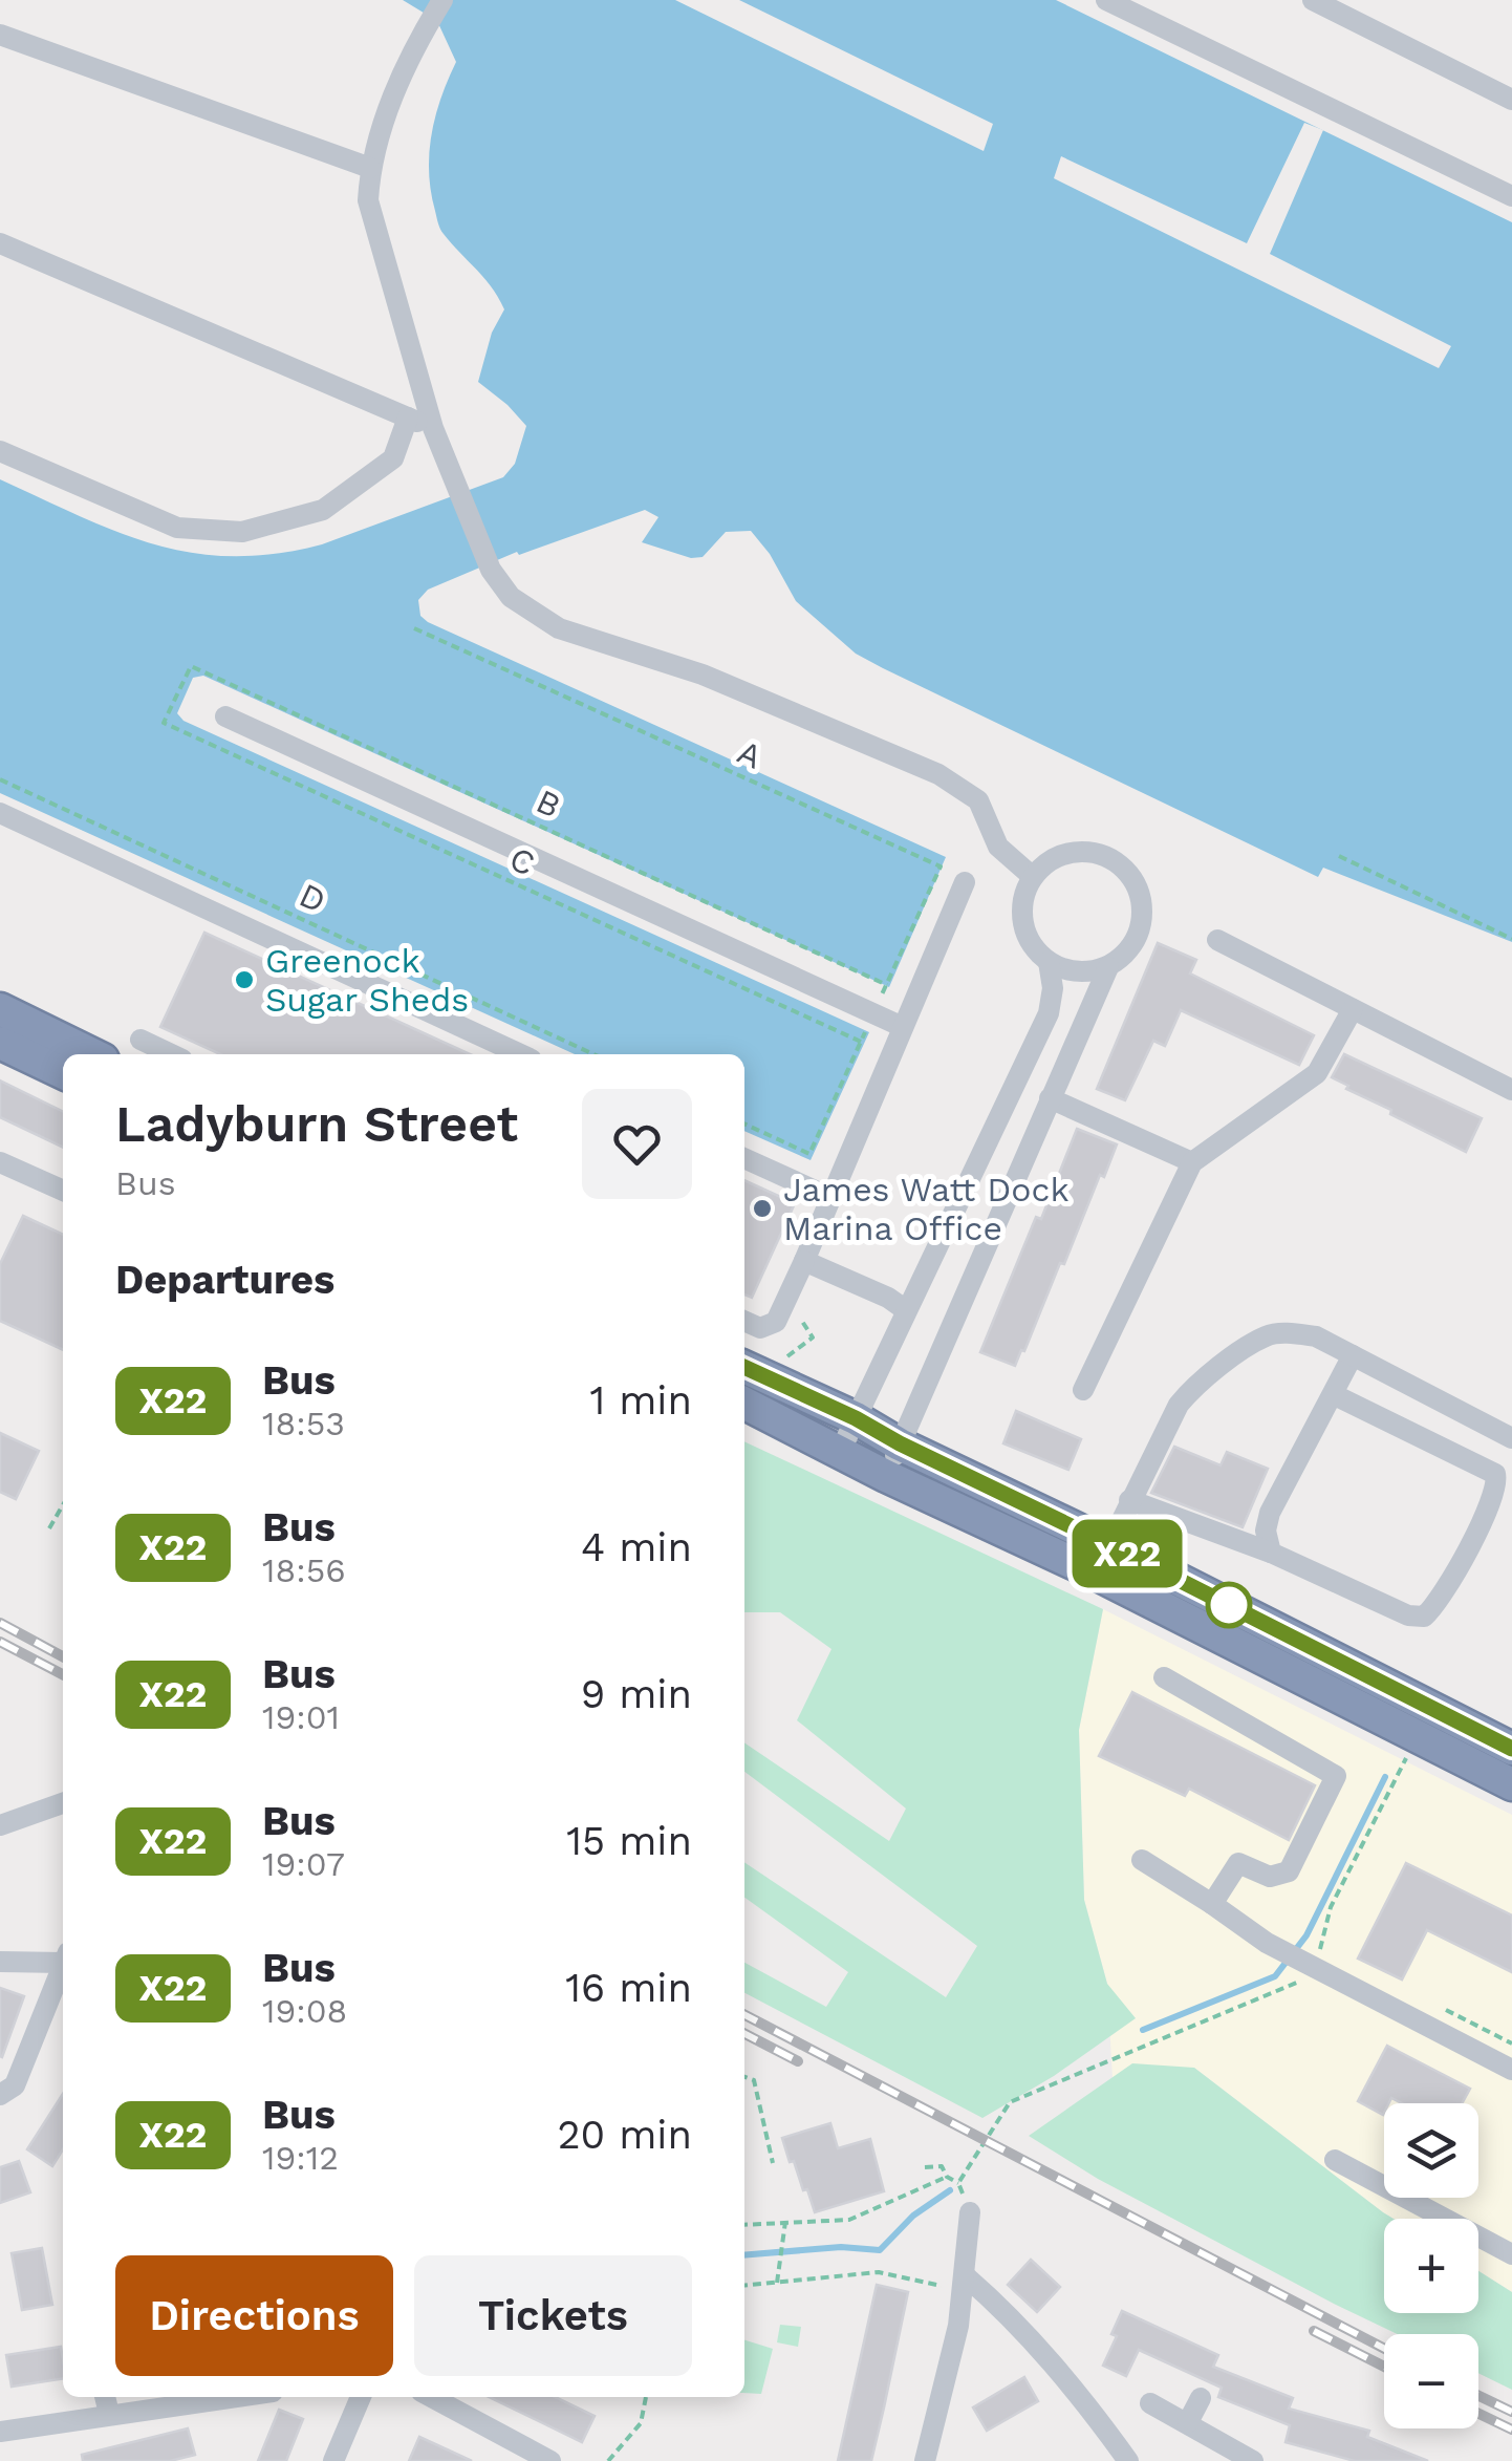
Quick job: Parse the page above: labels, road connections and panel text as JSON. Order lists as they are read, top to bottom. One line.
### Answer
{"streets":{"path":["A","B","C","D"]},"crossings":[["A","B"],["B","C"]],"places":["Greenock Sugar Sheds","James Watt Dock Marina Office"],"lines":["bus line X22"],"page":{"on_map":"X22","heading":[["Ladyburn Street","Bus"],"Departures"],"list":[{"mark":"X22","name":"Bus","note":"18:53","value":"1 min"},{"mark":"X22","name":"Bus","note":"18:56","value":"4 min"},{"mark":"X22","name":"Bus","note":"19:01","value":"9 min"},{"mark":"X22","name":"Bus","note":"19:07","value":"15 min"},{"mark":"X22","name":"Bus","note":"19:08","value":"16 min"},{"mark":"X22","name":"Bus","note":"19:12","value":"20 min"}],"map_buttons":["+","−"],"buttons":["Directions","Tickets"]}}
